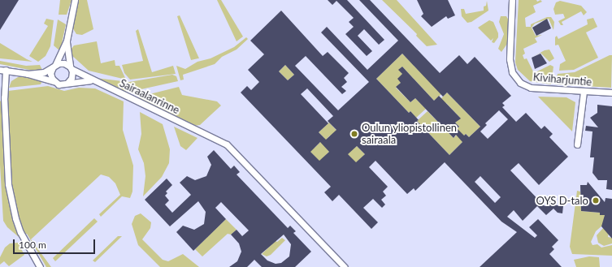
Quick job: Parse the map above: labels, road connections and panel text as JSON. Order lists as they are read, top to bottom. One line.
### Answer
{"streets":{"street":["Kiviharjuntie","Sairaalanrinne"]},"places":["Oulun yliopistollinen sairaala","OYS D-talo"],"scale_bar":"100 m"}
